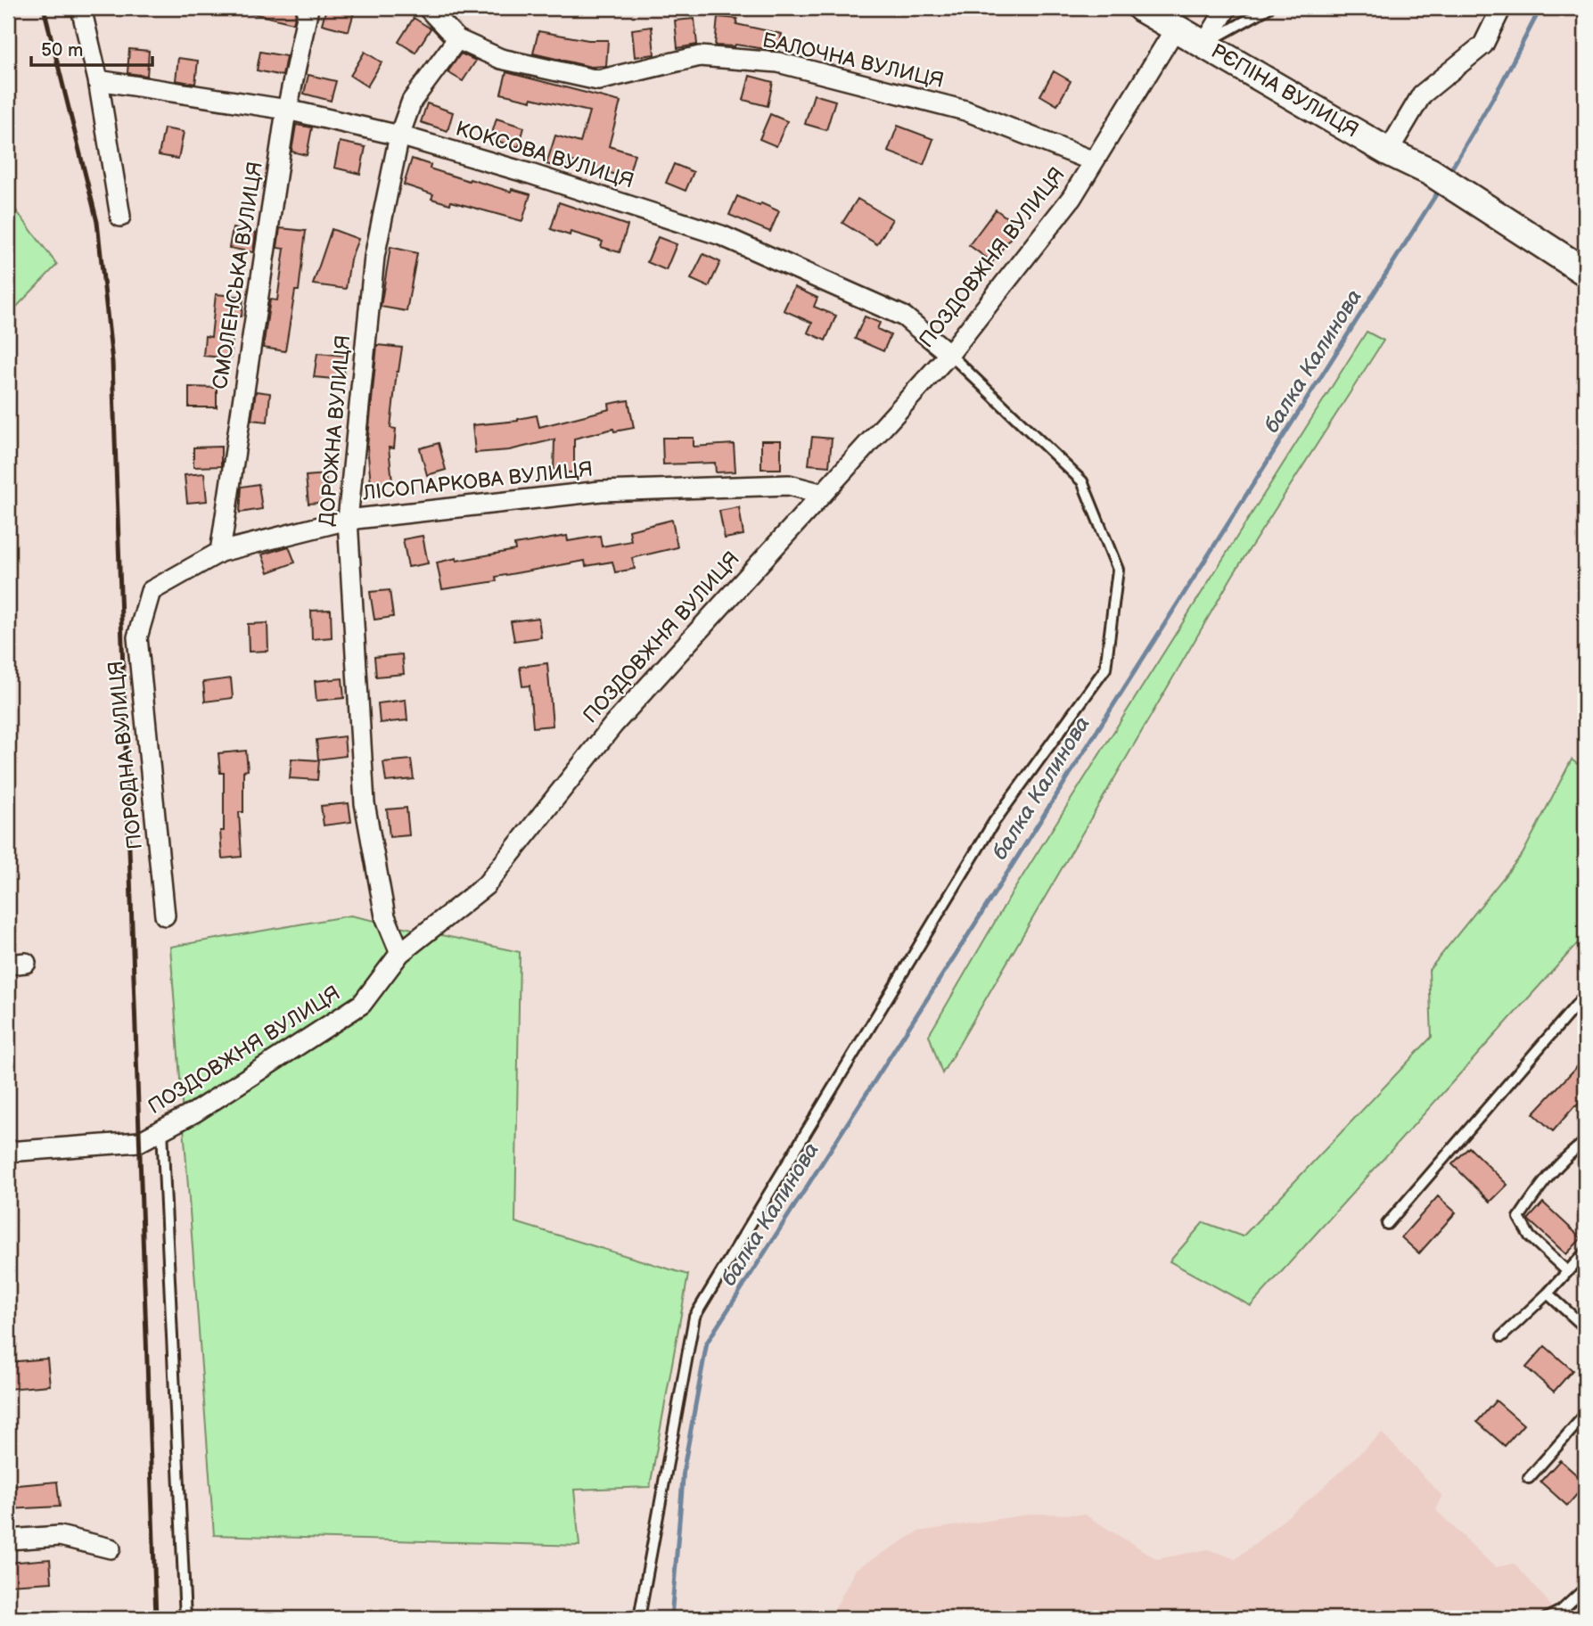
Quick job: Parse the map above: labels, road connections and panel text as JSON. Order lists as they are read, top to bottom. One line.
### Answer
{"streets":{"street":["БАЛОЧНА ВУЛИЦЯ","РЄПІНА ВУЛИЦЯ","КОКСОВА ВУЛИЦЯ","ПОЗДОВЖНЯ ВУЛИЦЯ","СМОЛЕНСЬКА ВУЛИЦЯ","ДОРОЖНА ВУЛИЦЯ","ЛІСОПАРКОВА ВУЛИЦЯ","ПОРОДНА ВУЛИЦЯ"]},"crossings":[["БАЛОЧНА ВУЛИЦЯ","ПОЗДОВЖНЯ ВУЛИЦЯ"],["БАЛОЧНА ВУЛИЦЯ","ДОРОЖНА ВУЛИЦЯ"],["РЄПІНА ВУЛИЦЯ","ПОЗДОВЖНЯ ВУЛИЦЯ"],["КОКСОВА ВУЛИЦЯ","ПОЗДОВЖНЯ ВУЛИЦЯ"],["КОКСОВА ВУЛИЦЯ","СМОЛЕНСЬКА ВУЛИЦЯ"],["КОКСОВА ВУЛИЦЯ","ДОРОЖНА ВУЛИЦЯ"],["ПОЗДОВЖНЯ ВУЛИЦЯ","ДОРОЖНА ВУЛИЦЯ"],["ПОЗДОВЖНЯ ВУЛИЦЯ","ЛІСОПАРКОВА ВУЛИЦЯ"],["СМОЛЕНСЬКА ВУЛИЦЯ","ЛІСОПАРКОВА ВУЛИЦЯ"],["ДОРОЖНА ВУЛИЦЯ","ЛІСОПАРКОВА ВУЛИЦЯ"],["ЛІСОПАРКОВА ВУЛИЦЯ","ПОРОДНА ВУЛИЦЯ"]],"water":["балка Калинова"],"scale_bar":"50 m"}
